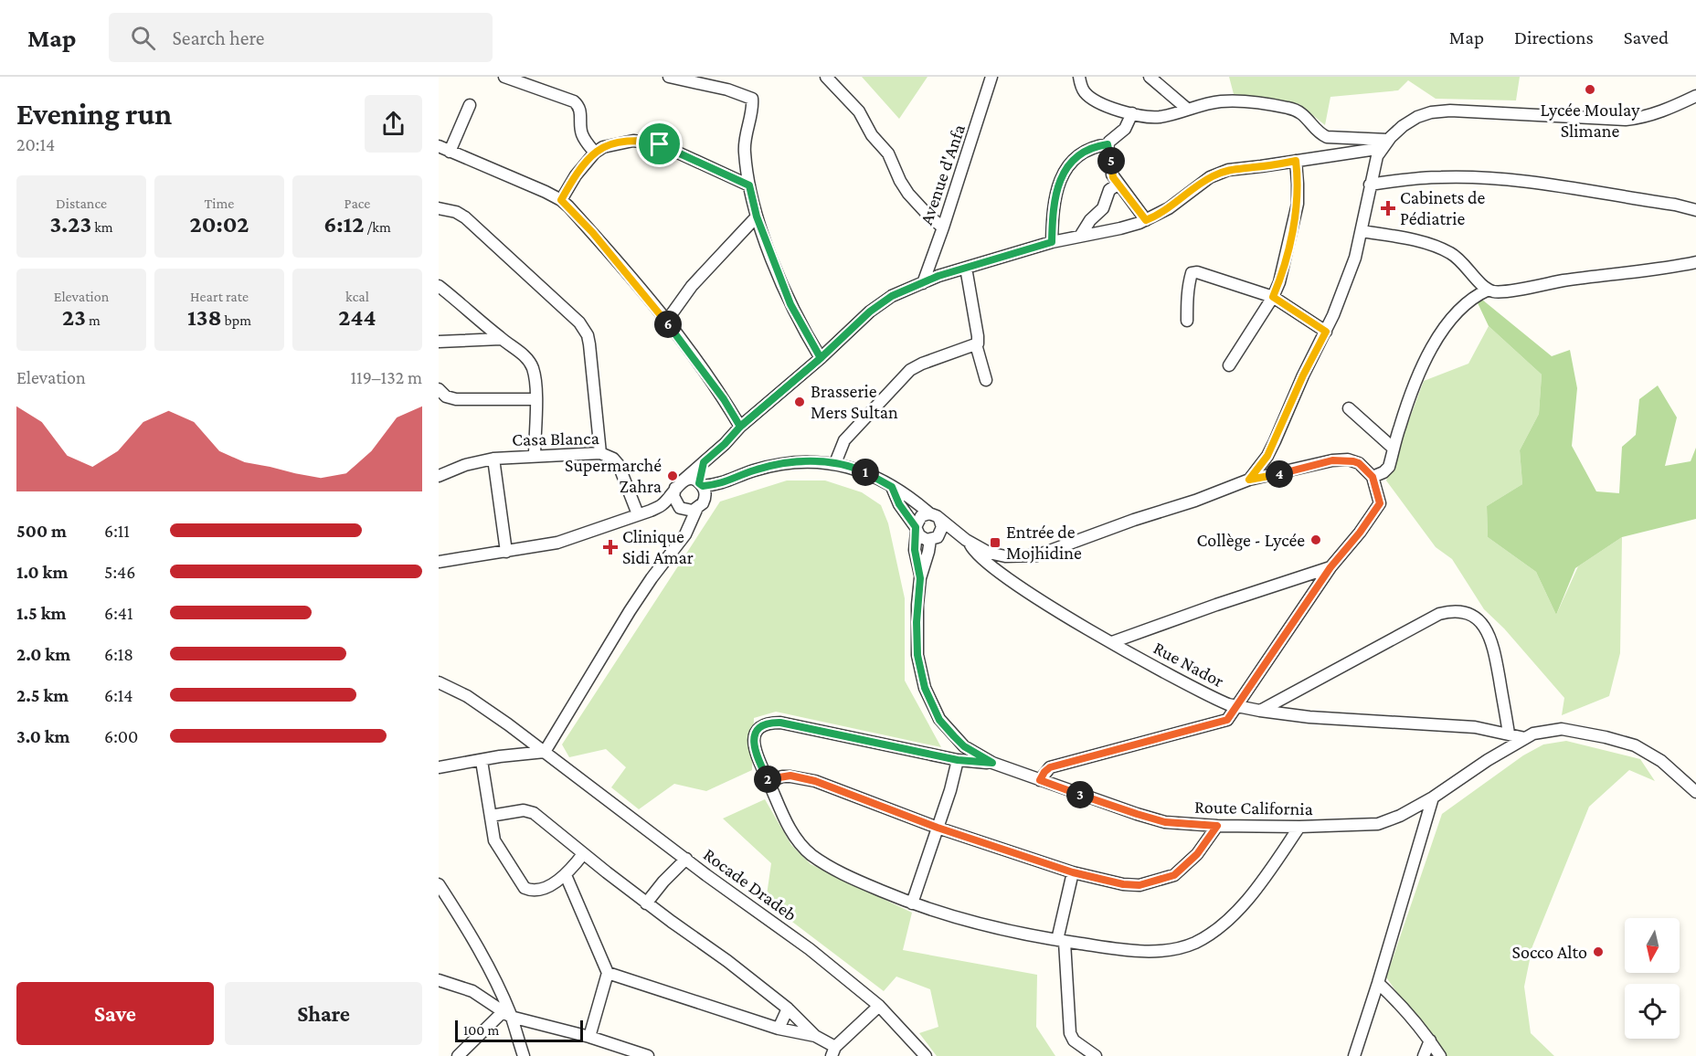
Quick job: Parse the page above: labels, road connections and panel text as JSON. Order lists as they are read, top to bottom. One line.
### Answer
{"streets":{"street":["Avenue d'Anfa","Casa Blanca","Rue Nador","Route California","Rocade Dradeb"]},"crossings":[["Rue Nador","Route California"]],"places":{"other":["Lycée Moulay Slimane","Brasserie Mers Sultan","Supermarché Zahra","Collège - Lycée","Socco Alto"],"health":["Cabinets de Pédiatrie","Clinique Sidi Amar"],"transit":["Entrée de Mojhidine"]},"scale_bar":"100 m","north":"bottom","page":{"header":"Map","search":"Search here","nav":["Map","Directions","Saved"],"heading":["Evening run","20:14"],"pins":["5","6","1","4","2","3"],"stats":[["Distance","3.23 km"],["Time","20:02"],["Pace","6:12 /km"],["Elevation","23 m"],["Heart rate","138 bpm"],["kcal","244"]],"chart":["Elevation","119–132 m"],"list":[{"name":"500 m","note":"6:11"},{"name":"1.0 km","note":"5:46"},{"name":"1.5 km","note":"6:41"},{"name":"2.0 km","note":"6:18"},{"name":"2.5 km","note":"6:14"},{"name":"3.0 km","note":"6:00"}],"buttons":["Save","Share"],"scale":"100 m"}}
